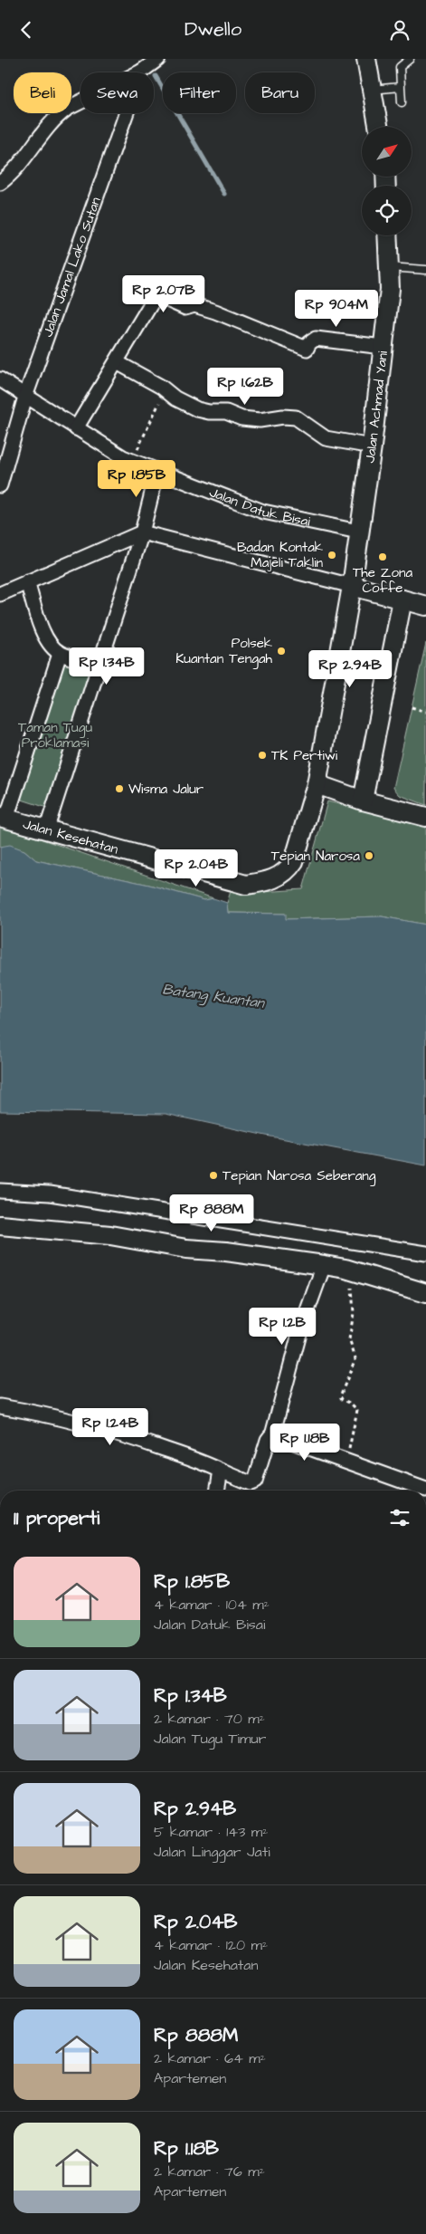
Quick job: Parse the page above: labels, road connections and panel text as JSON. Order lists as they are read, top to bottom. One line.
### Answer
{"streets":{"street":["Jalan Jamal Lako Sutan","Jalan Achmad Yani","Jalan Datuk Bisai","Jalan Kesehatan"]},"crossings":[["Jalan Jamal Lako Sutan","Jalan Datuk Bisai"],["Jalan Achmad Yani","Jalan Datuk Bisai"],["Jalan Achmad Yani","Jalan Kesehatan"]],"water":["Batang Kuantan"],"parks":["Taman Tugu Proklamasi"],"places":["Badan Kontak Majeli Taklin","The Zona Coffe","Polsek Kuantan Tengah","TK Pertiwi","Wisma Jalur","Tepian Narosa","Tepian Narosa Seberang"],"north":"top right","page":{"header":"Dwello","chip":["Beli","Sewa","Filter","Baru"],"price":["Rp 2.07B","Rp 904M","Rp 1.62B","Rp 1.85B","Rp 1.34B","Rp 2.94B","Rp 2.04B","Rp 888M","Rp 1.2B","Rp 1.24B","Rp 1.18B"],"heading":"11 properti","list":[{"name":"Rp 1.85B","note":"4 kamar · 104 m² · Jalan Datuk Bisai"},{"name":"Rp 1.34B","note":"2 kamar · 70 m² · Jalan Tugu Timur"},{"name":"Rp 2.94B","note":"5 kamar · 143 m² · Jalan Linggar Jati"},{"name":"Rp 2.04B","note":"4 kamar · 120 m² · Jalan Kesehatan"},{"name":"Rp 888M","note":"2 kamar · 64 m² · Apartemen"},{"name":"Rp 1.18B","note":"2 kamar · 76 m² · Apartemen"}]}}
